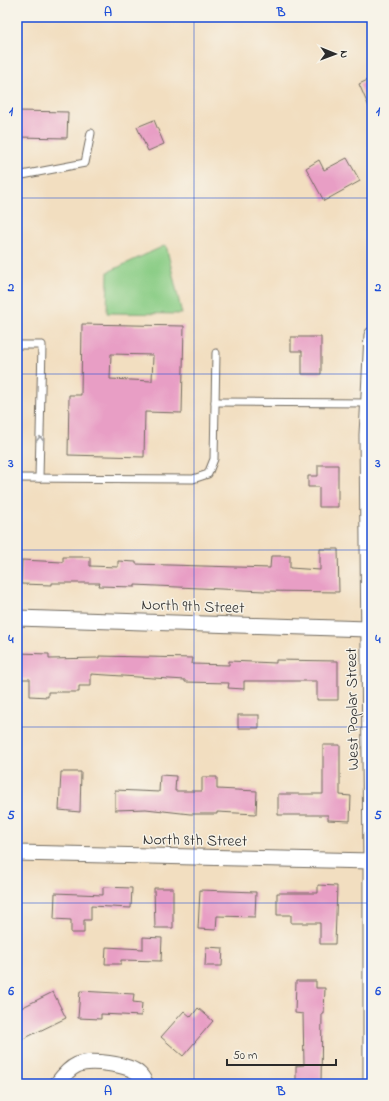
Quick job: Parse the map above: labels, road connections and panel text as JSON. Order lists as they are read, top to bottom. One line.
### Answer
{"streets":{"street":["North 9th Street","West Poplar Street","North 8th Street"]},"crossings":[["North 9th Street","West Poplar Street"],["West Poplar Street","North 8th Street"]],"scale_bar":"50 m","north":"right","grid":{"columns":["A","B"],"rows":["1","2","3","4","5","6"]}}
